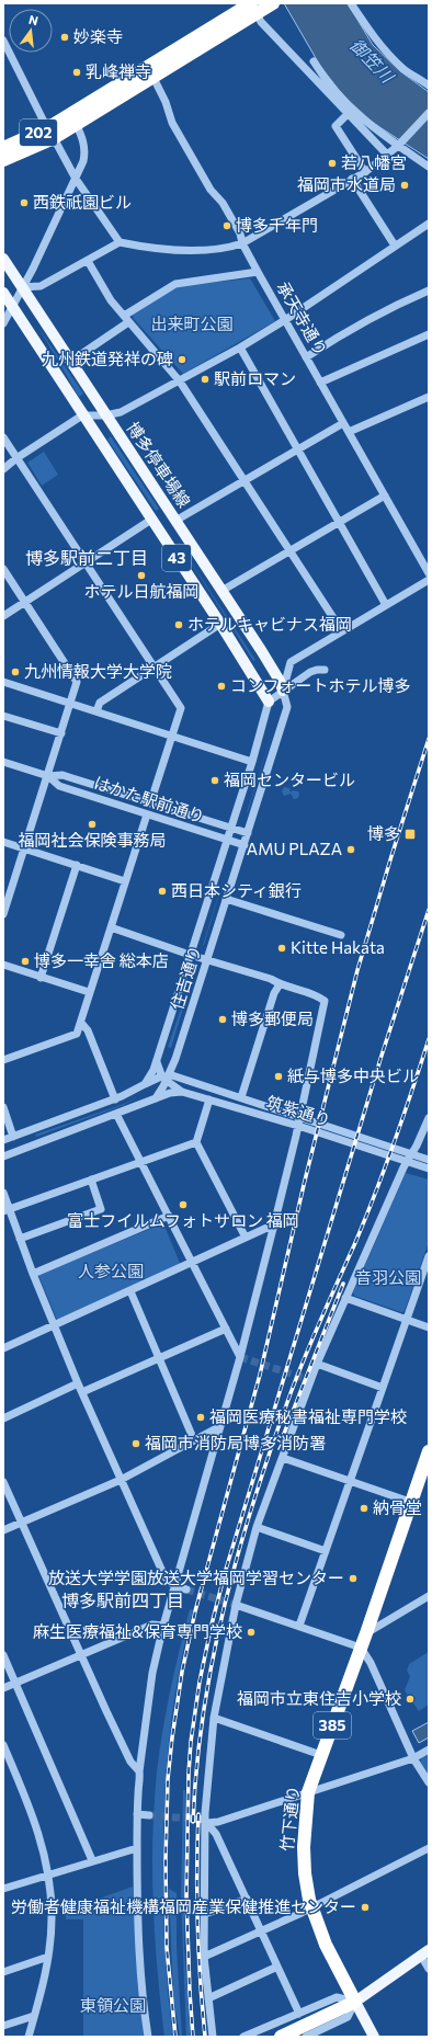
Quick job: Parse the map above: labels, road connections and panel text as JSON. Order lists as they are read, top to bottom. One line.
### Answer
{"streets":{"highway":["202","385","竹下通り"],"main road":["博多停車場線","43"],"street":["承天寺通り","はかた駅前通り","住吉通り","筑紫通り"]},"crossings":[["202","承天寺通り"],["博多停車場線","住吉通り"],["43","住吉通り"],["はかた駅前通り","住吉通り"],["住吉通り","筑紫通り"]],"districts":["博多駅前二丁目","博多駅前四丁目"],"water":["御笠川"],"parks":["出来町公園","人参公園","音羽公園","東領公園"],"places":{"other":["妙楽寺","乳峰禅寺","若八幡宮","福岡市水道局","西鉄祇園ビル","博多千年門","九州鉄道発祥の碑","駅前ロマン","ホテル日航福岡","ホテルキャビナス福岡","九州情報大学大学院","コンフォートホテル博多","福岡センタービル","福岡社会保険事務局","AMU PLAZA","西日本シティ銀行","Kitte Hakata","博多一幸舎 総本店","博多郵便局","紙与博多中央ビル","富士フイルムフォトサロン 福岡","福岡医療秘書福祉専門学校","福岡市消防局博多消防署","納骨堂","放送大学学園放送大学福岡学習センター","麻生医療福祉&保育専門学校","福岡市立東住吉小学校","労働者健康福祉機構福岡産業保健推進センター"],"transit":["博多"]},"north":"top"}
